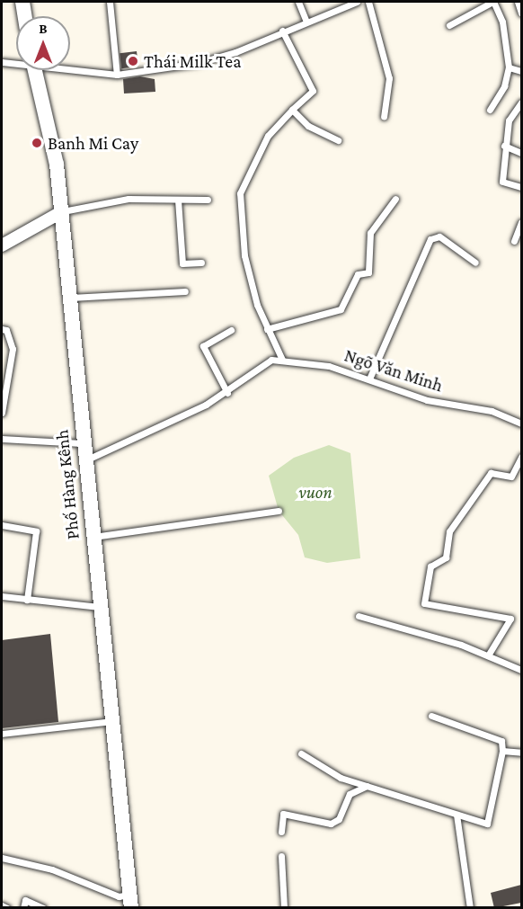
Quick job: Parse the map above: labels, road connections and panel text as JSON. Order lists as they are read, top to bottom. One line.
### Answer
{"streets":{"street":["Phố Hàng Kênh"],"lane":["Ngõ Văn Minh"]},"parks":["vuon"],"places":["Thái Milk Tea","Banh Mi Cay"],"north":"top"}
